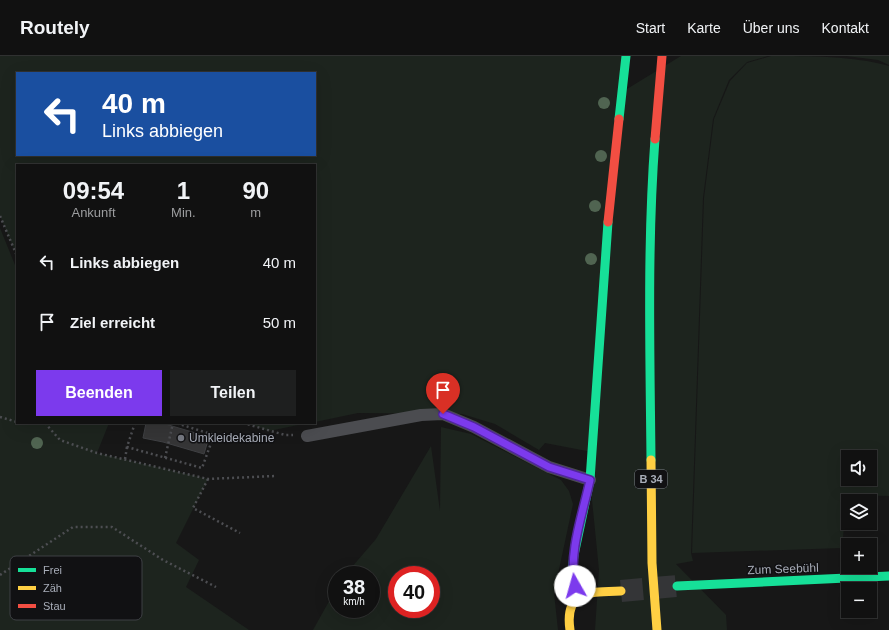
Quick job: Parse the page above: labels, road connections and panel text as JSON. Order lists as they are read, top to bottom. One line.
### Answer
{"streets":{"main road":["B 34","Zum Seebühl"]},"places":["Umkleidekabine"],"legend":["Frei","Zäh","Stau"],"page":{"header":"Routely","nav":["Start","Karte","Über uns","Kontakt"],"turn":["40 m","Links abbiegen"],"eta":["09:54","Ankunft","1","Min.","90","m"],"list":[{"name":"Links abbiegen","value":"40 m"},{"name":"Ziel erreicht","value":"50 m"}],"buttons":["Beenden","Teilen"],"map_buttons":["+","−"],"speed":"38 km/h","limit":"40"}}
